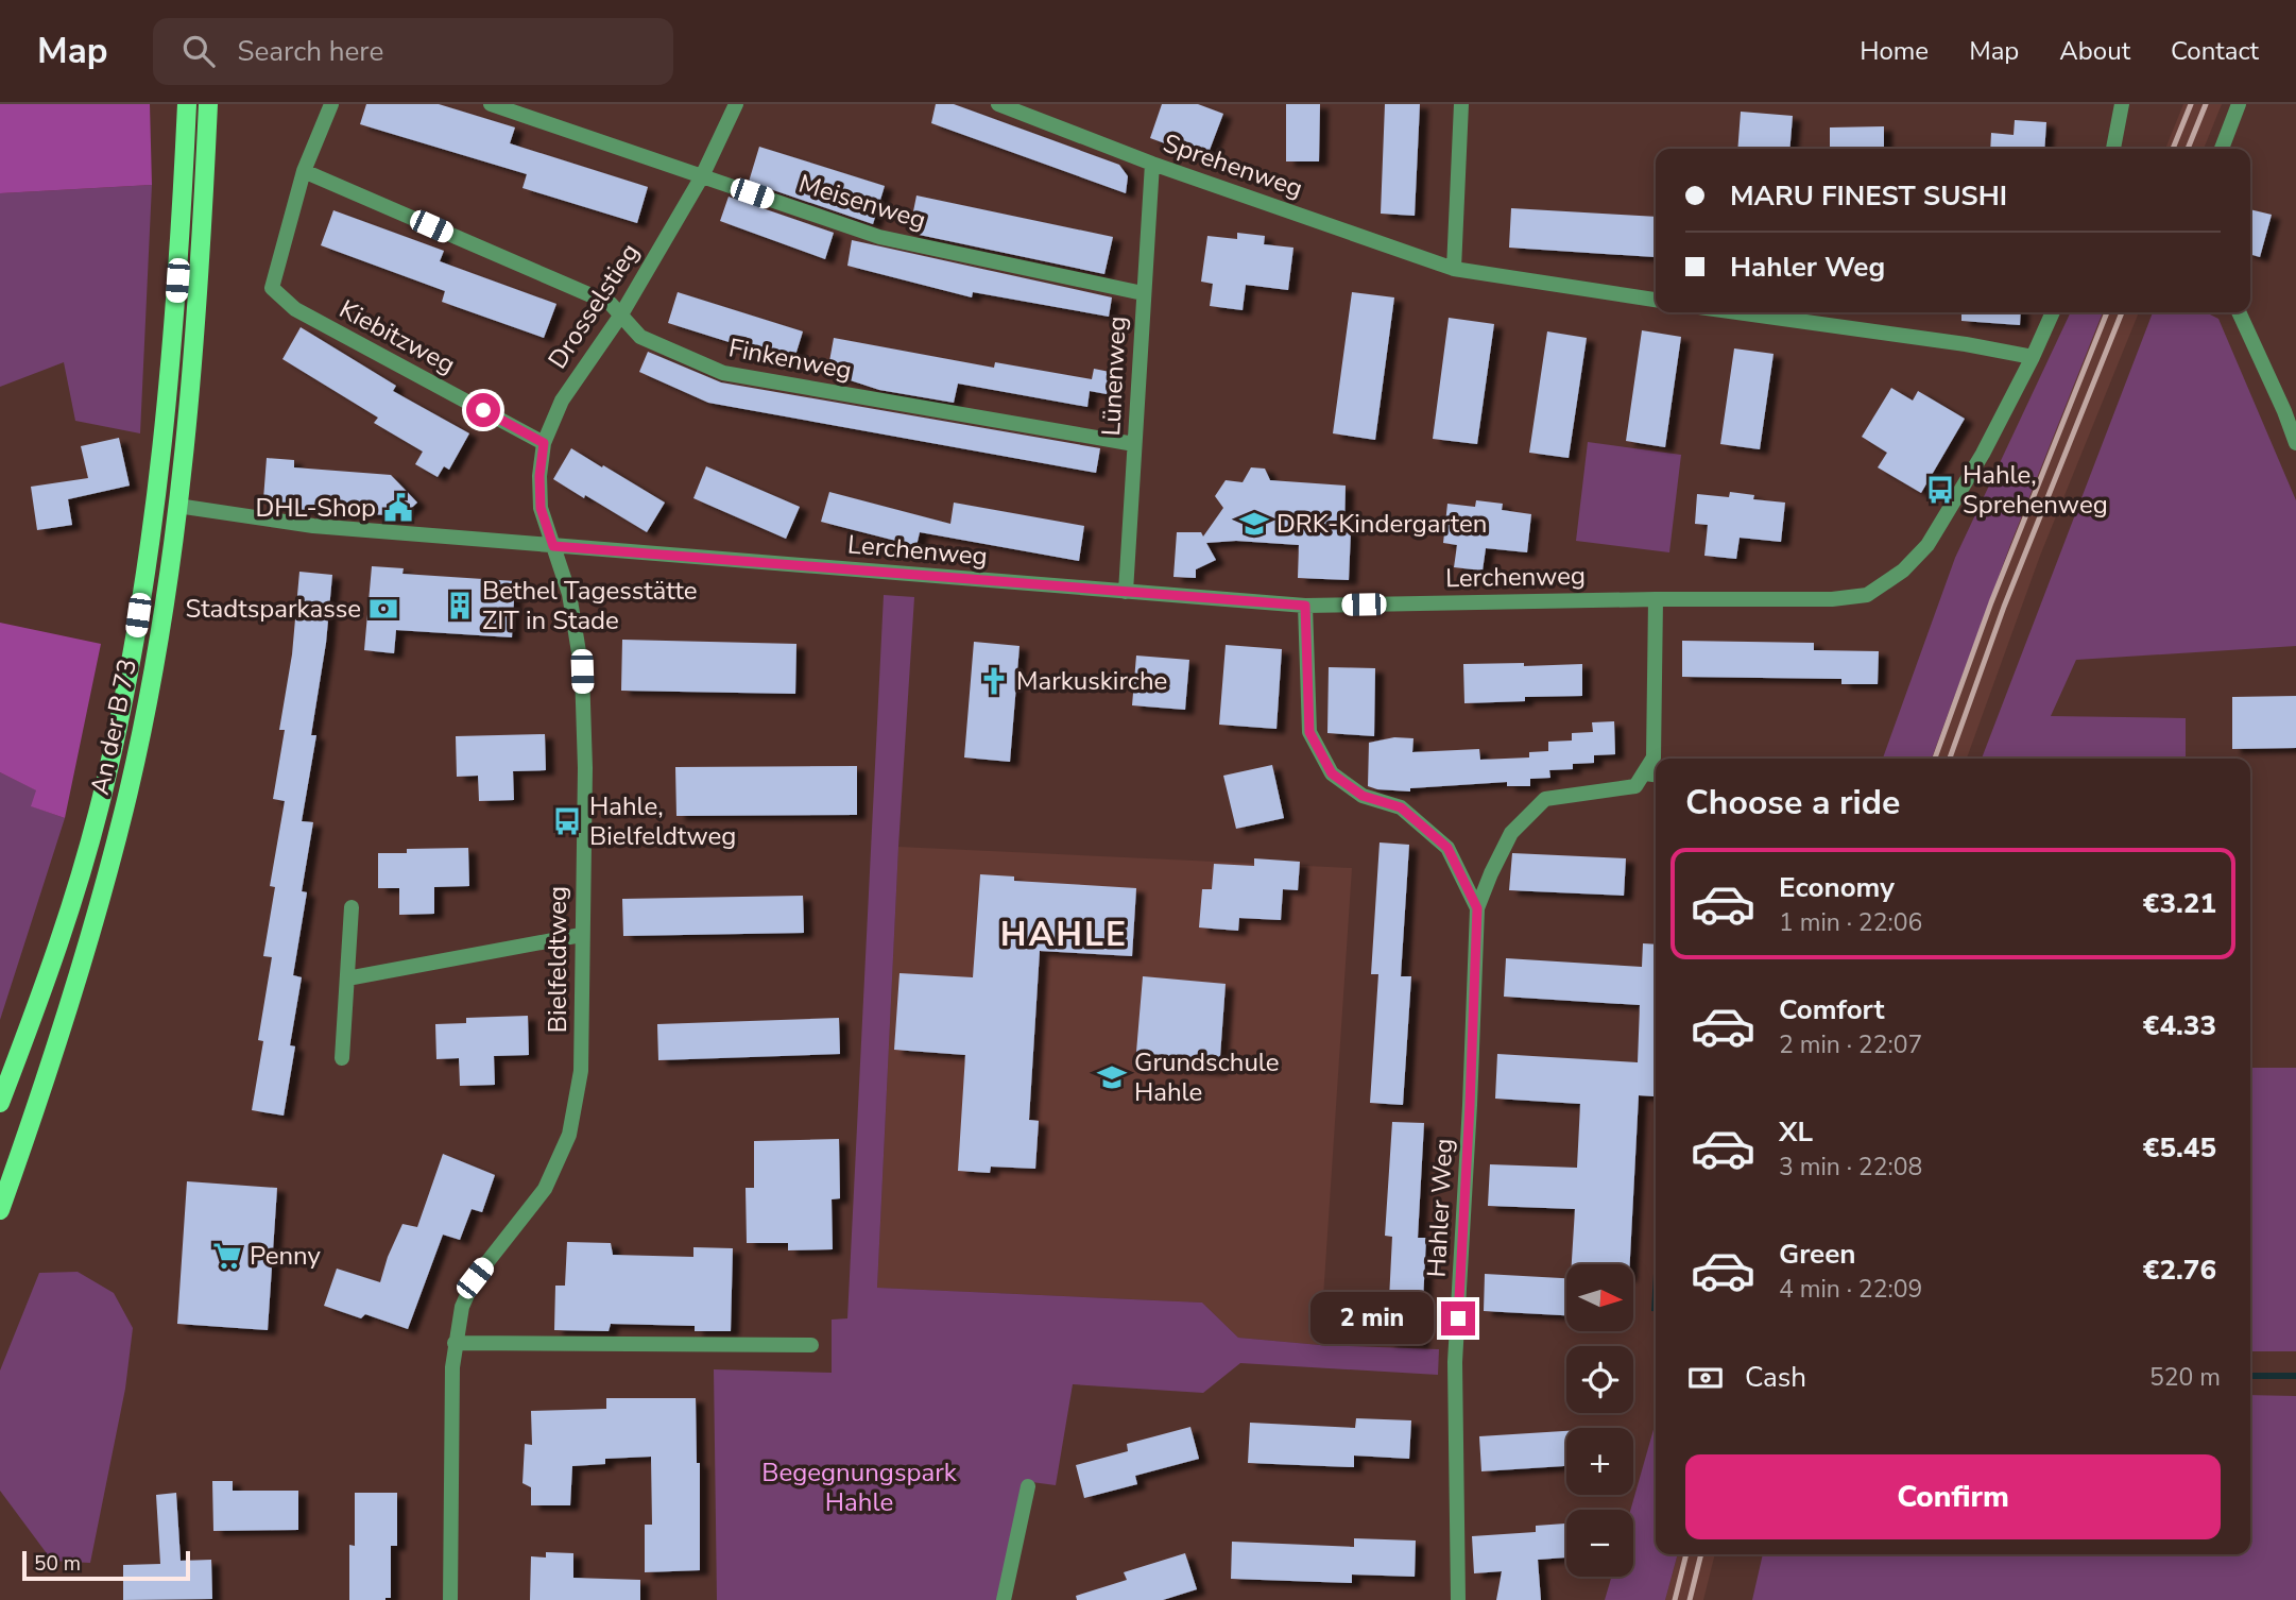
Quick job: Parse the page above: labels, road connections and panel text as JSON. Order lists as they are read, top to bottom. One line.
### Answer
{"streets":{"main road":["An der B 73"],"street":["Sprehenweg","Meisenweg","Drosselstieg","Kiebitzweg","Finkenweg","Lünenweg","Lerchenweg","Bielfeldtweg","Hahler Weg"]},"crossings":[["Sprehenweg","Lünenweg"],["Meisenweg","Drosselstieg"],["Meisenweg","Lünenweg"],["Drosselstieg","Kiebitzweg"],["Drosselstieg","Finkenweg"],["Drosselstieg","Lerchenweg"],["Drosselstieg","Bielfeldtweg"],["Kiebitzweg","Finkenweg"],["Finkenweg","Lünenweg"],["Lünenweg","Lerchenweg"],["Lerchenweg","An der B 73"],["Lerchenweg","Bielfeldtweg"],["Lerchenweg","Hahler Weg"]],"districts":["HAHLE"],"parks":["Begegnungspark Hahle"],"places":{"bus stop":["Hahle, Sprehenweg","Hahle, Bielfeldtweg"],"public building":["DHL-Shop"],"school or university":["DRK-Kindergarten","Grundschule Hahle"],"building":["Bethel Tagesstätte ZIT in Stade"],"bank":["Stadtsparkasse"],"church":["Markuskirche"],"supermarket":["Penny"]},"scale_bar":"50 m","north":"right","page":{"header":"Map","search":"Search here","nav":["Home","Map","About","Contact"],"banner":["MARU FINEST SUSHI","Hahler Weg"],"heading":"Choose a ride","list":[{"name":"Economy","note":"1 min · 22:06","value":"€3.21"},{"name":"Comfort","note":"2 min · 22:07","value":"€4.33"},{"name":"XL","note":"3 min · 22:08","value":"€5.45"},{"name":"Green","note":"4 min · 22:09","value":"€2.76"}],"map_buttons":["+","−"],"bubble":"2 min","pay":["Cash","520 m"],"buttons":"Confirm","scale":"50 m"}}
